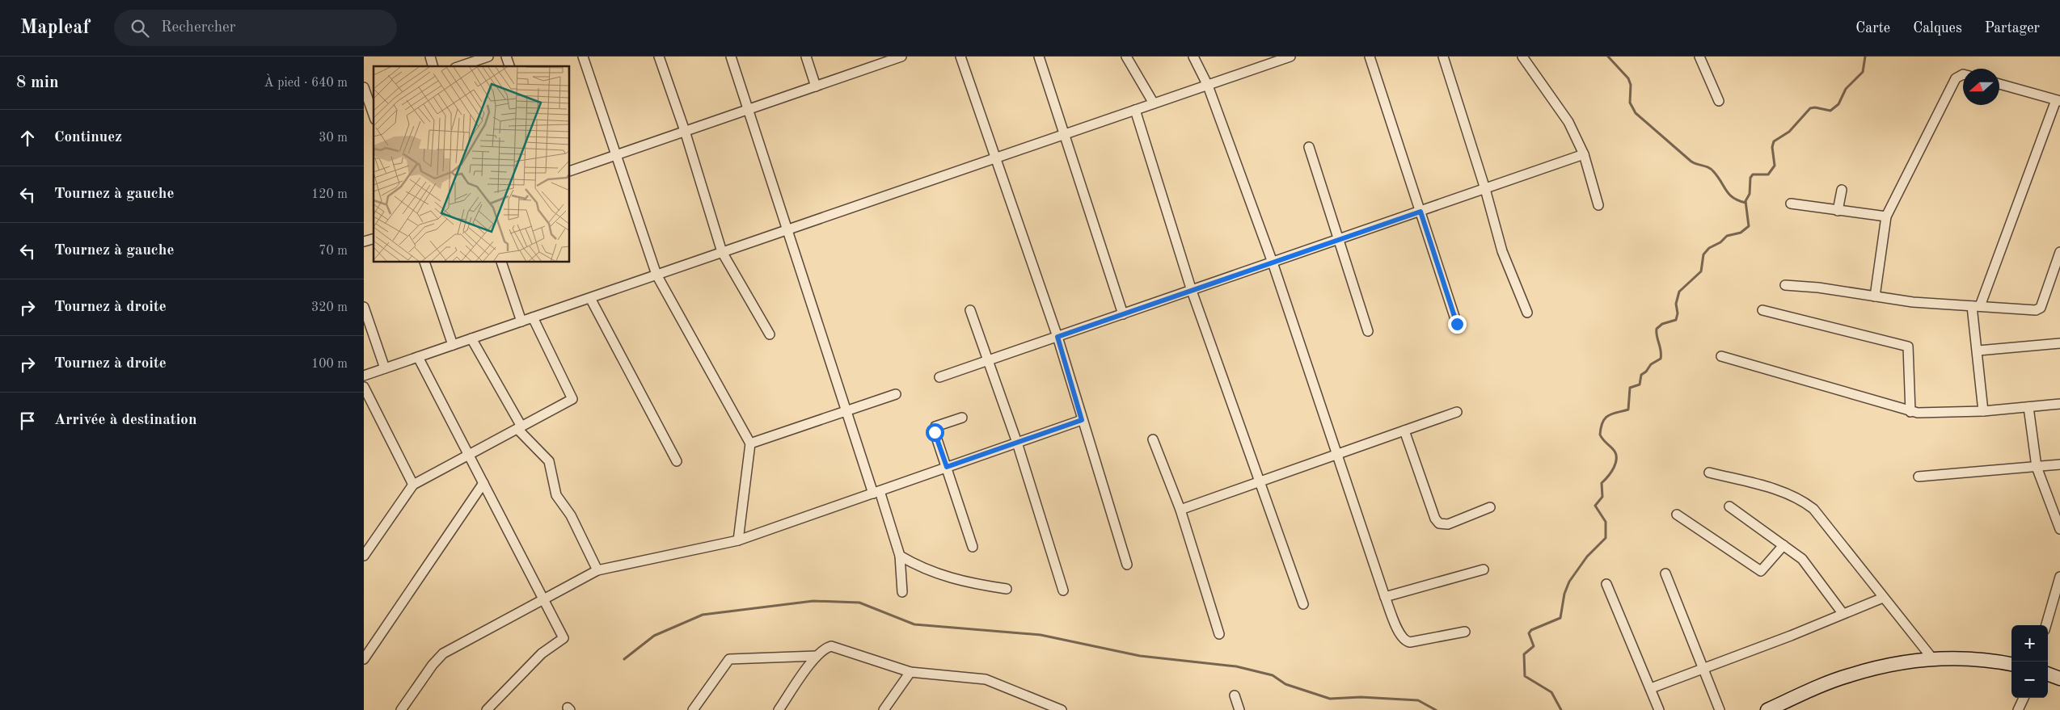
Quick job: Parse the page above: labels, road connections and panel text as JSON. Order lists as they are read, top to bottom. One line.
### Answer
{"north":"left","page":{"header":"Mapleaf","search":"Rechercher","nav":["Carte","Calques","Partager"],"heading":["8 min","À pied · 640 m"],"list":[["Continuez","30 m"],["Tournez à gauche","120 m"],["Tournez à gauche","70 m"],["Tournez à droite","320 m"],["Tournez à droite","100 m"],"Arrivée à destination"],"map_buttons":["+","−"]}}
